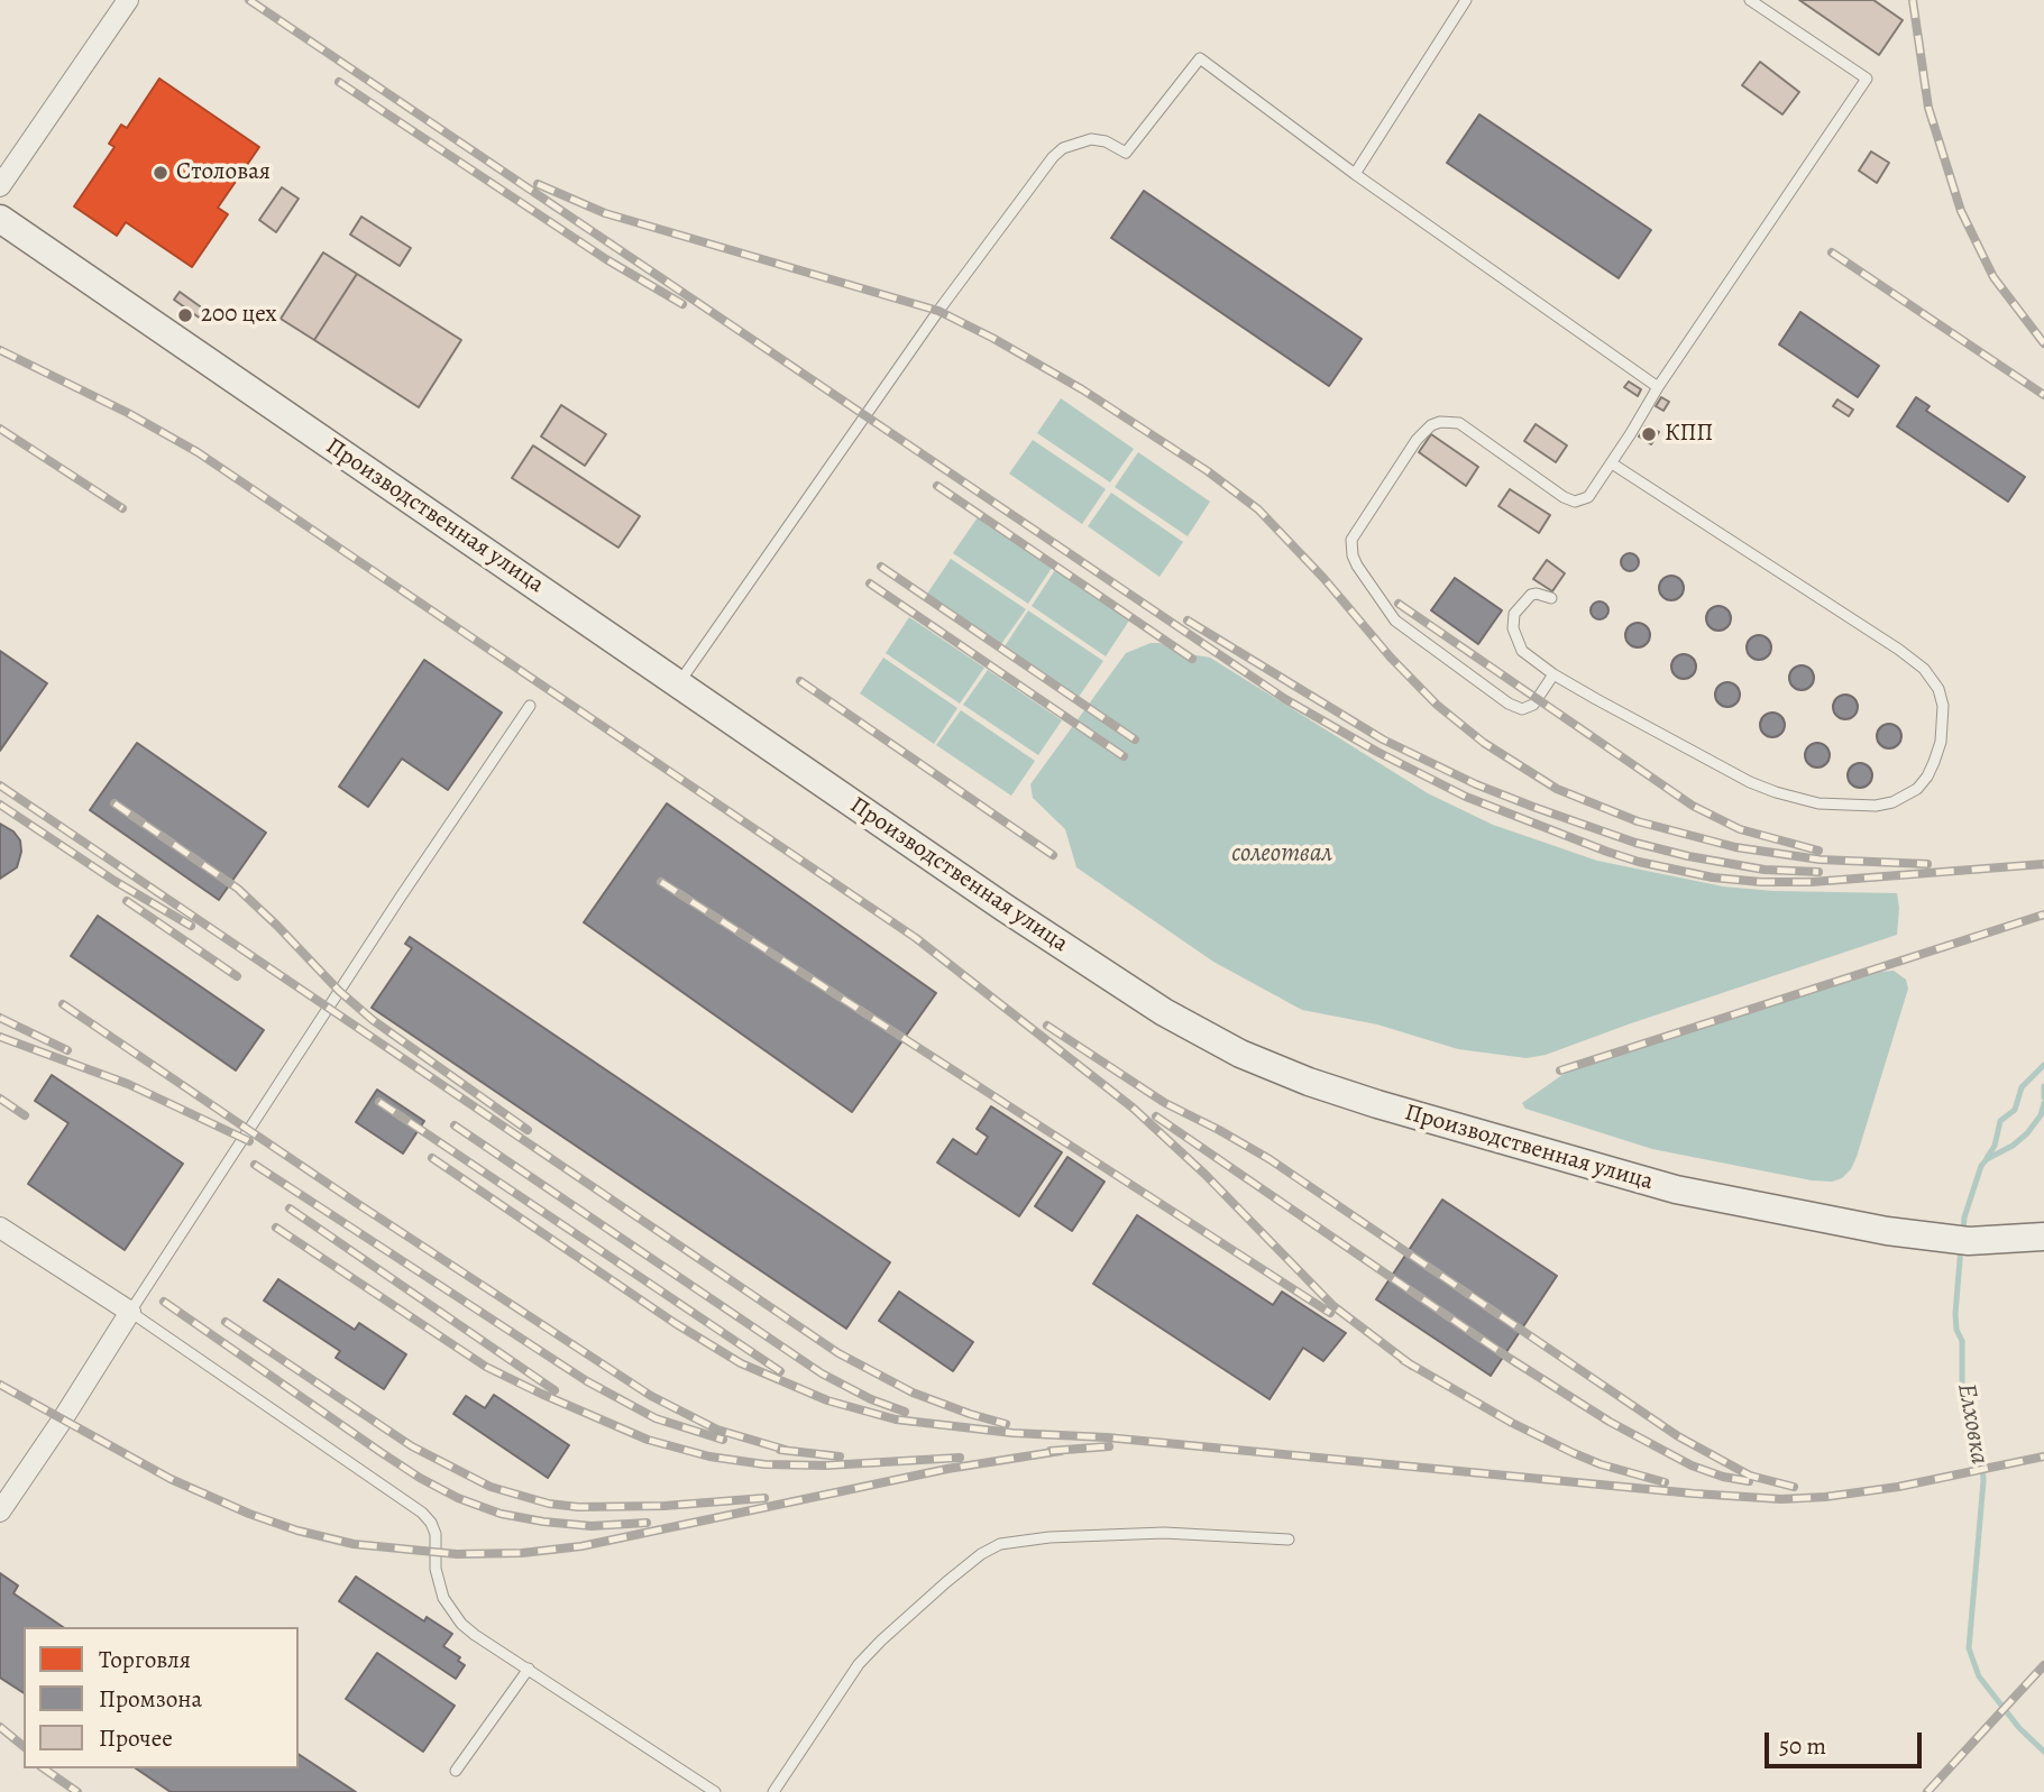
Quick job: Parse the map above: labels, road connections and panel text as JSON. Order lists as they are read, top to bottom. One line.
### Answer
{"streets":{"main road":["Производственная улица"]},"water":["солеотвал","Елховка"],"places":["Cтоловая","200 цех","КПП"],"legend":["Торговля","Промзона","Прочее"],"scale_bar":"50 m"}
